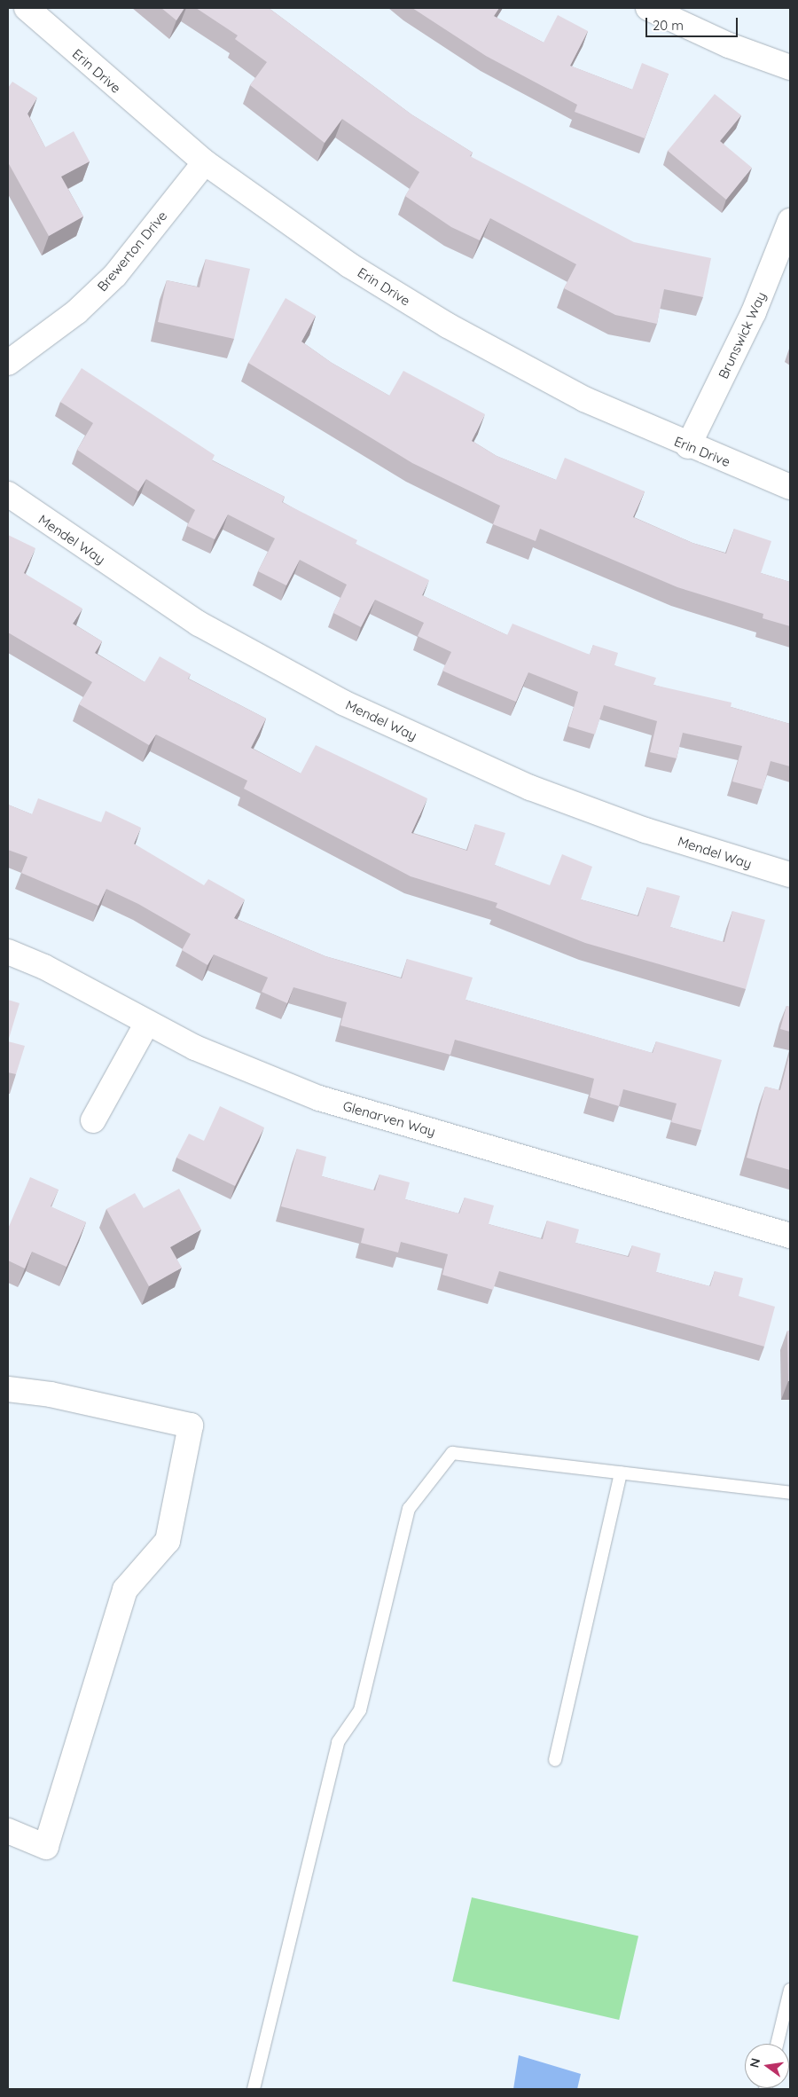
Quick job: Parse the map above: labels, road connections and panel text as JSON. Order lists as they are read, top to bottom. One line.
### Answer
{"streets":{"street":["Erin Drive","Brewerton Drive","Brunswick Way","Mendel Way","Glenarven Way"]},"crossings":[["Erin Drive","Brewerton Drive"],["Erin Drive","Brunswick Way"]],"scale_bar":"20 m","north":"left"}
